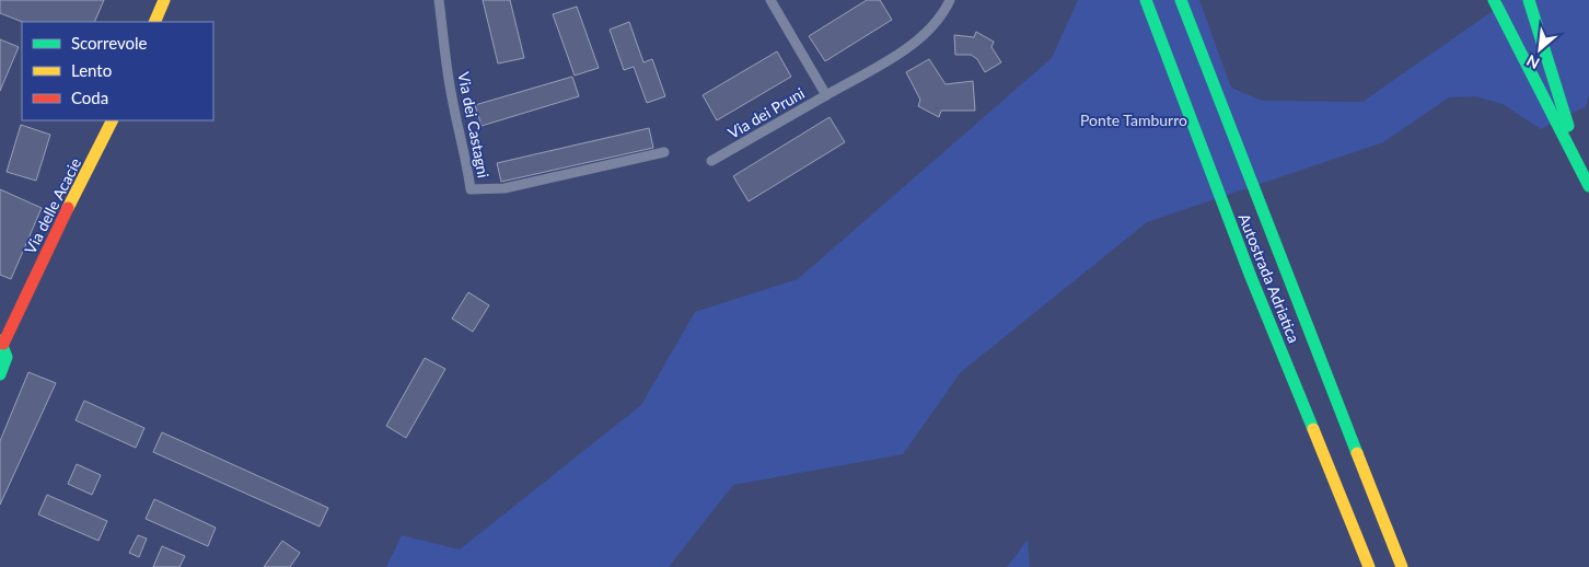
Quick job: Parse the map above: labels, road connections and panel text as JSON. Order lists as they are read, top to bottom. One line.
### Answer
{"streets":{"main road":["Via delle Acacie","Autostrada Adriatica"],"street":["Via dei Pruni","Via dei Castagni"]},"parks":["Ponte Tamburro"],"legend":["Scorrevole","Lento","Coda"],"north":"bottom left"}
